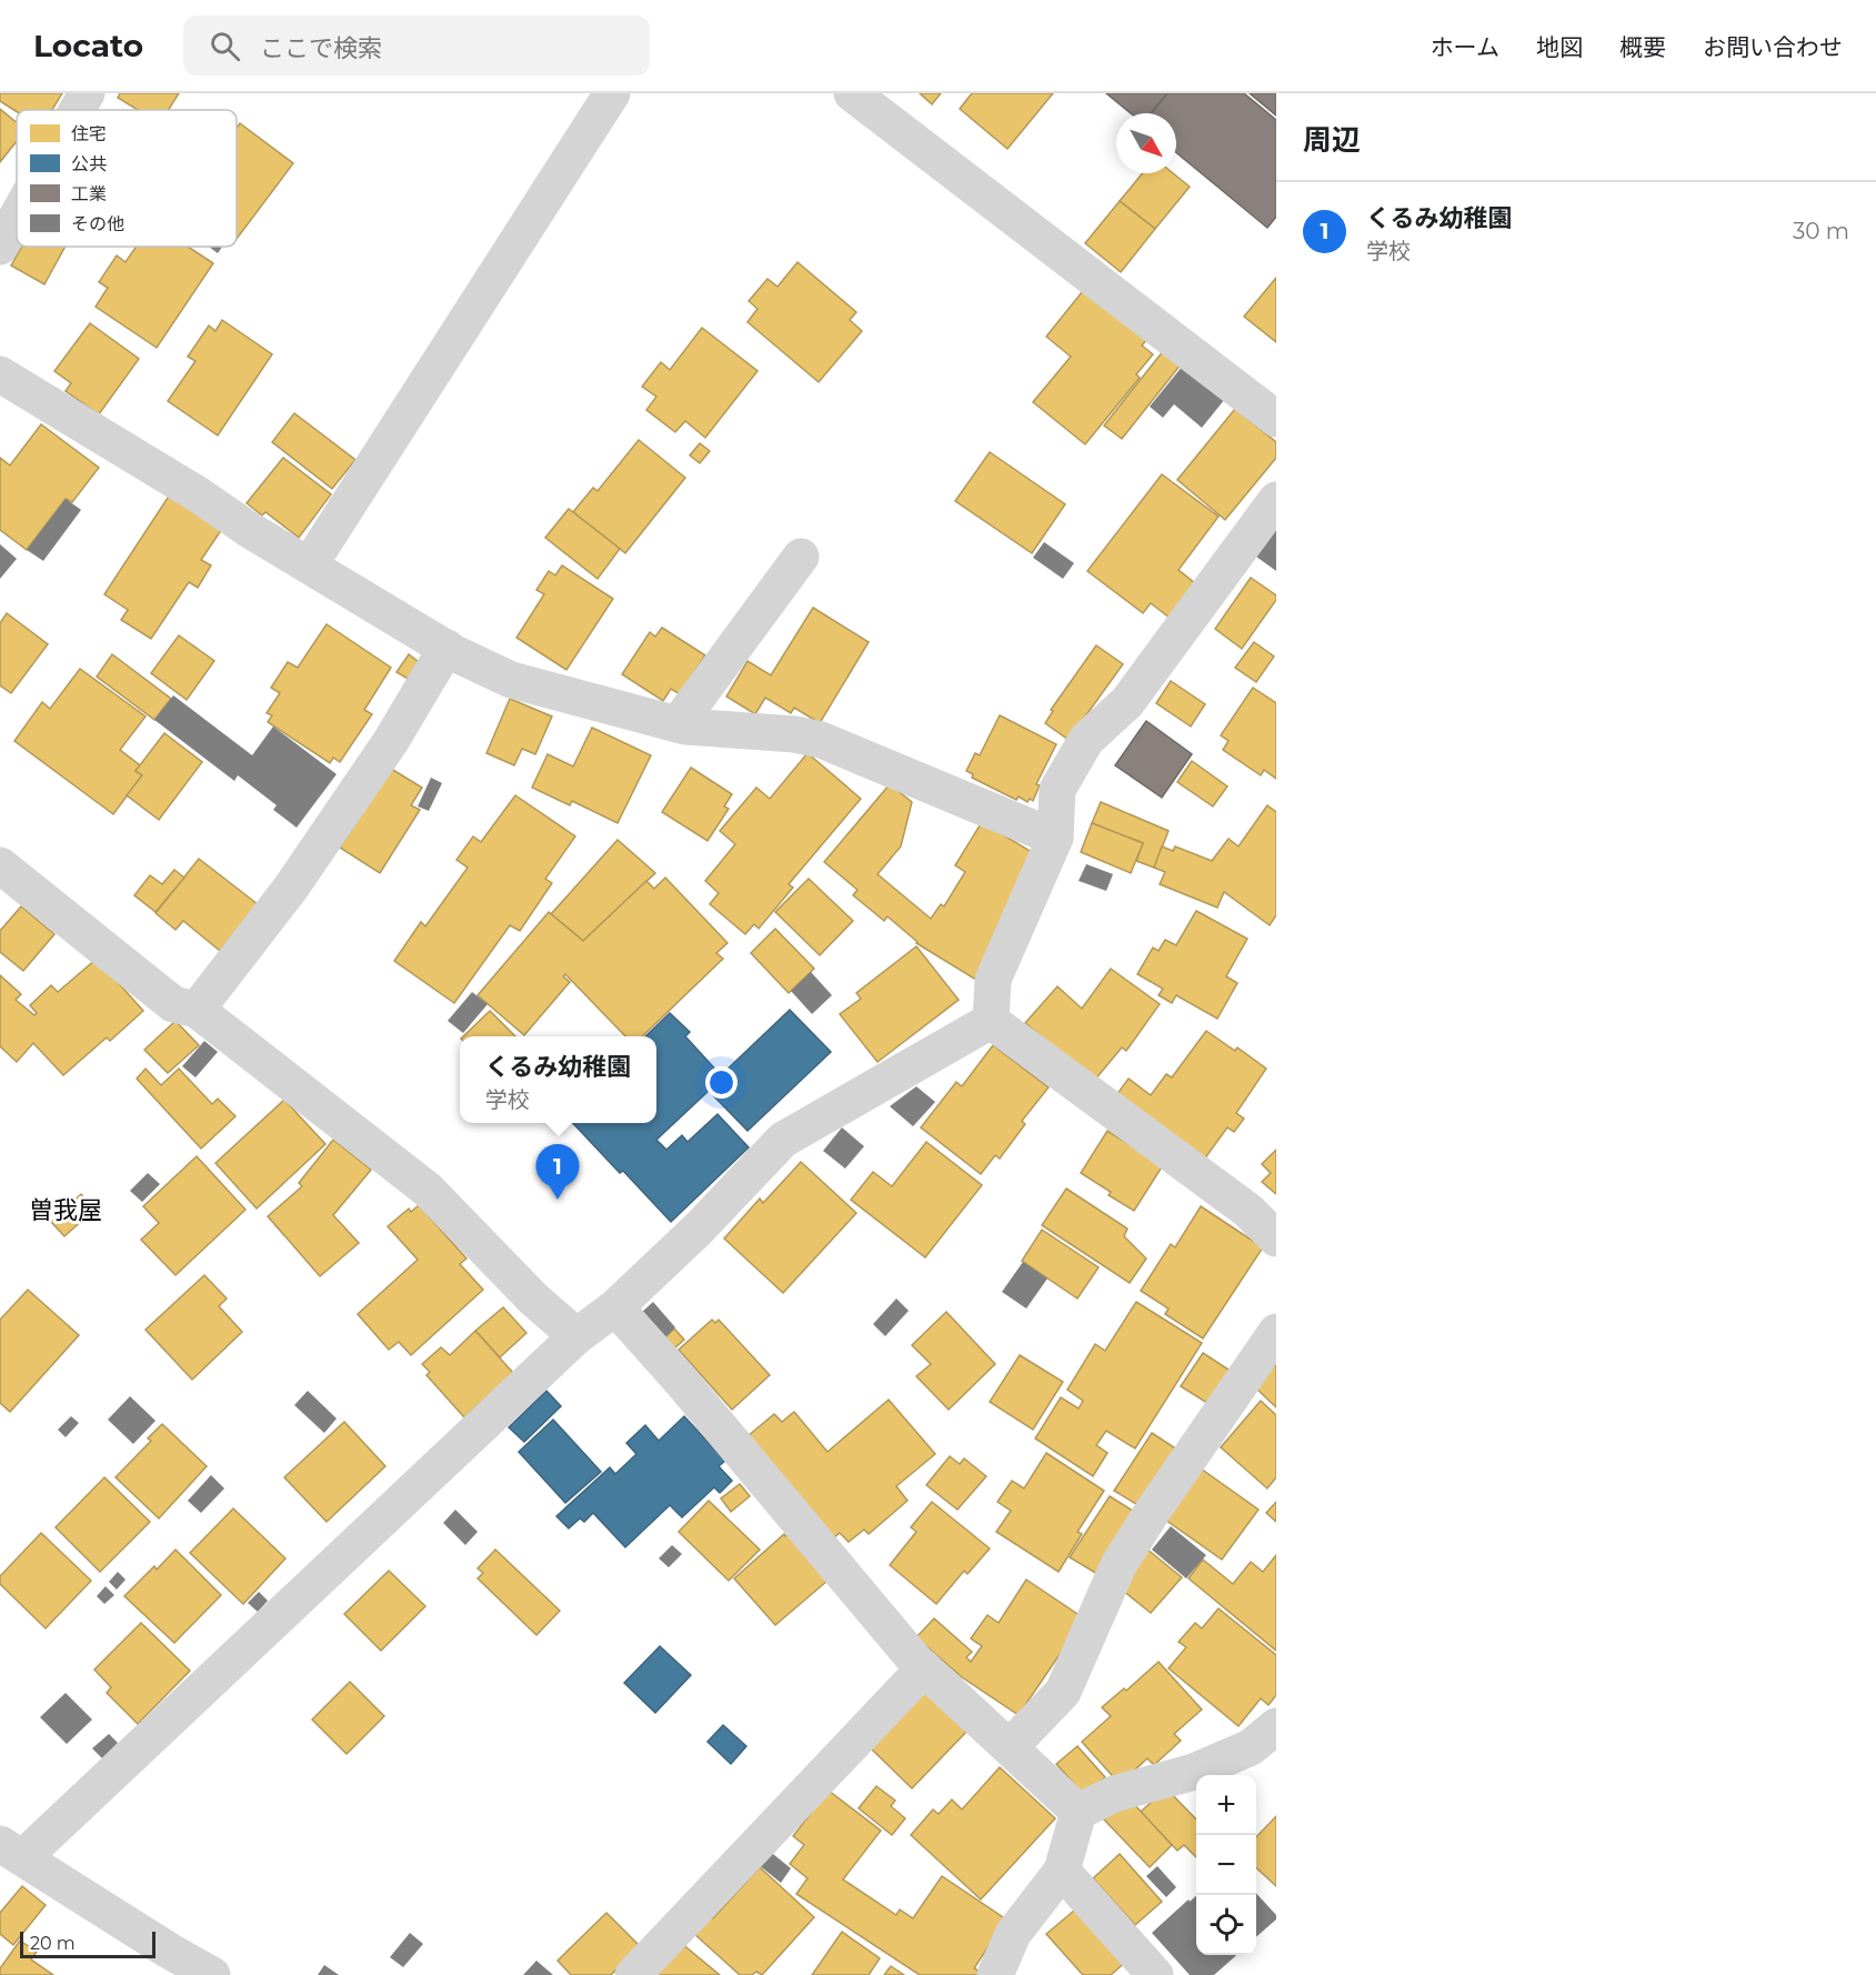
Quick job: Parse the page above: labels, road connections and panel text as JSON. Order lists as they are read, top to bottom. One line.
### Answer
{"districts":["曽我屋"],"legend":["住宅","公共","工業","その他"],"scale_bar":"20 m","north":"bottom right","page":{"header":"Locato","search":"ここで検索","nav":["ホーム","地図","概要","お問い合わせ"],"heading":"周辺","list":[{"mark":"1","name":"くるみ幼稚園","note":"学校","value":"30 m"}],"popup":["くるみ幼稚園","学校"],"pins":"1","map_buttons":["+","−"],"scale":"20 m"}}
